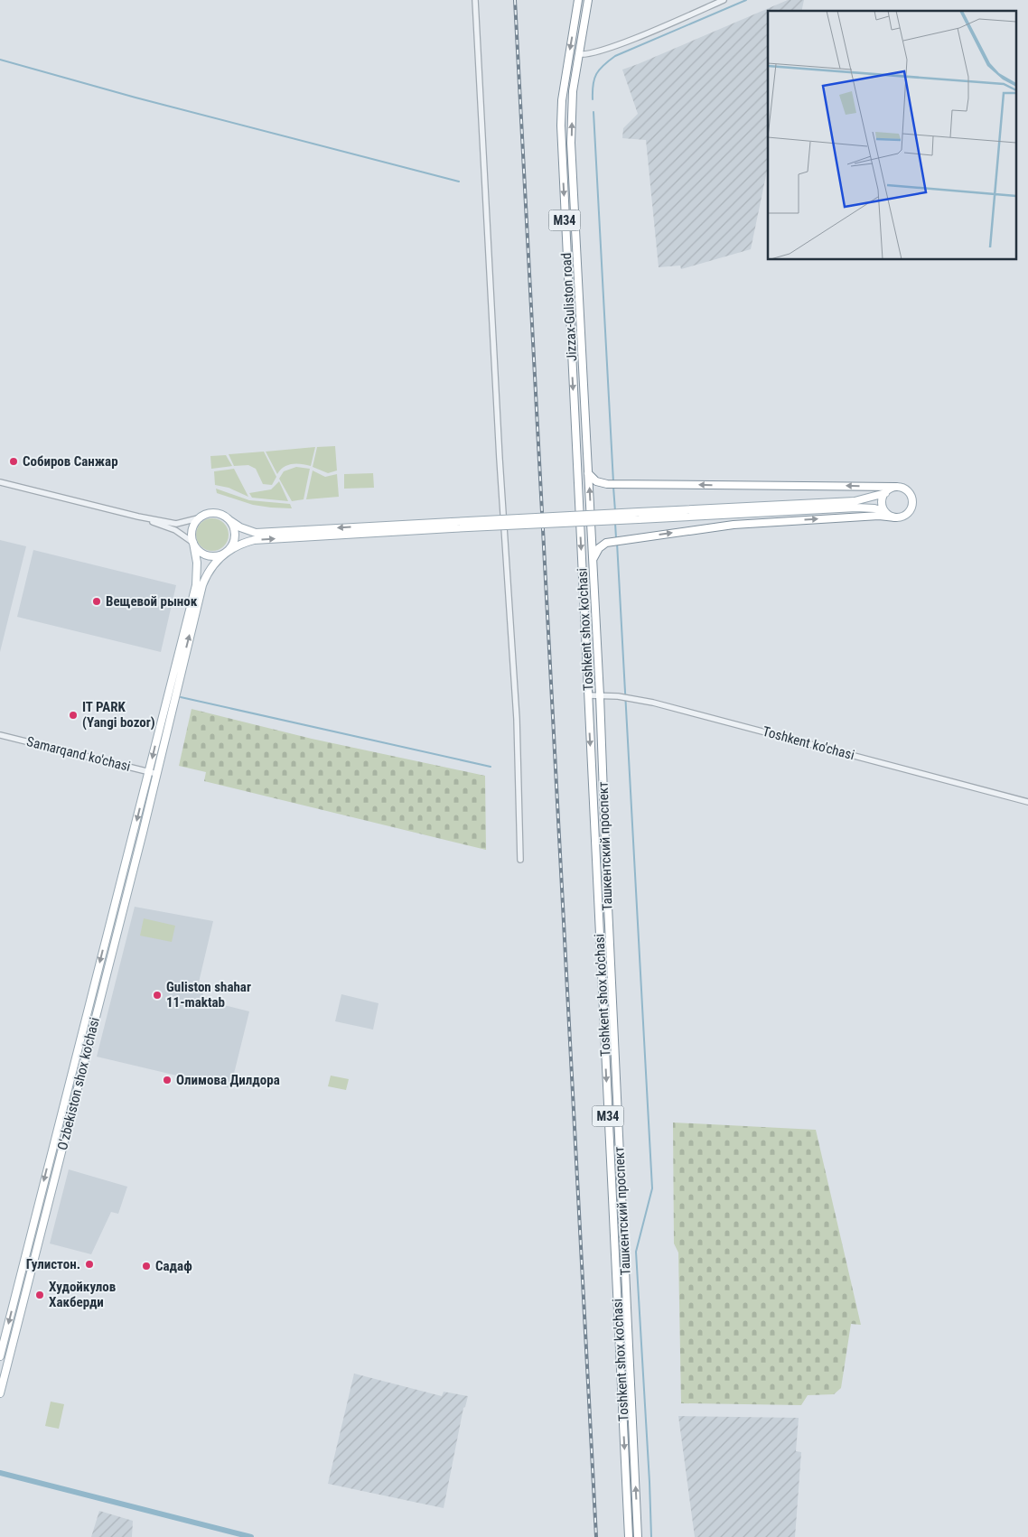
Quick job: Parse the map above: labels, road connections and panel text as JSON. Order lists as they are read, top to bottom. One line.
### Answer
{"streets":{"main road":["M34","Jizzax-Guliston road","Toshkent shox ko'chasi","Ташкентский проспект","O'zbekiston shox ko'chasi"],"street":["Toshkent ko'chasi","Samarqand ko'chasi"]},"crossings":[["Jizzax-Guliston road","Toshkent shox ko'chasi"],["Toshkent shox ko'chasi","Toshkent ko'chasi"],["Toshkent shox ko'chasi","Ташкентский проспект"],["Toshkent ko'chasi","Ташкентский проспект"],["Samarqand ko'chasi","O'zbekiston shox ko'chasi"]],"one_way":["Toshkent shox ko'chasi","Ташкентский проспект"],"places":["Собиров Санжар","Вещевой рынок","IT PARK (Yangi bozor)","Guliston shahar 11-maktab","Олимова Дилдора","Гулистон.","Садаф","Худойкулов Хакберди"]}
